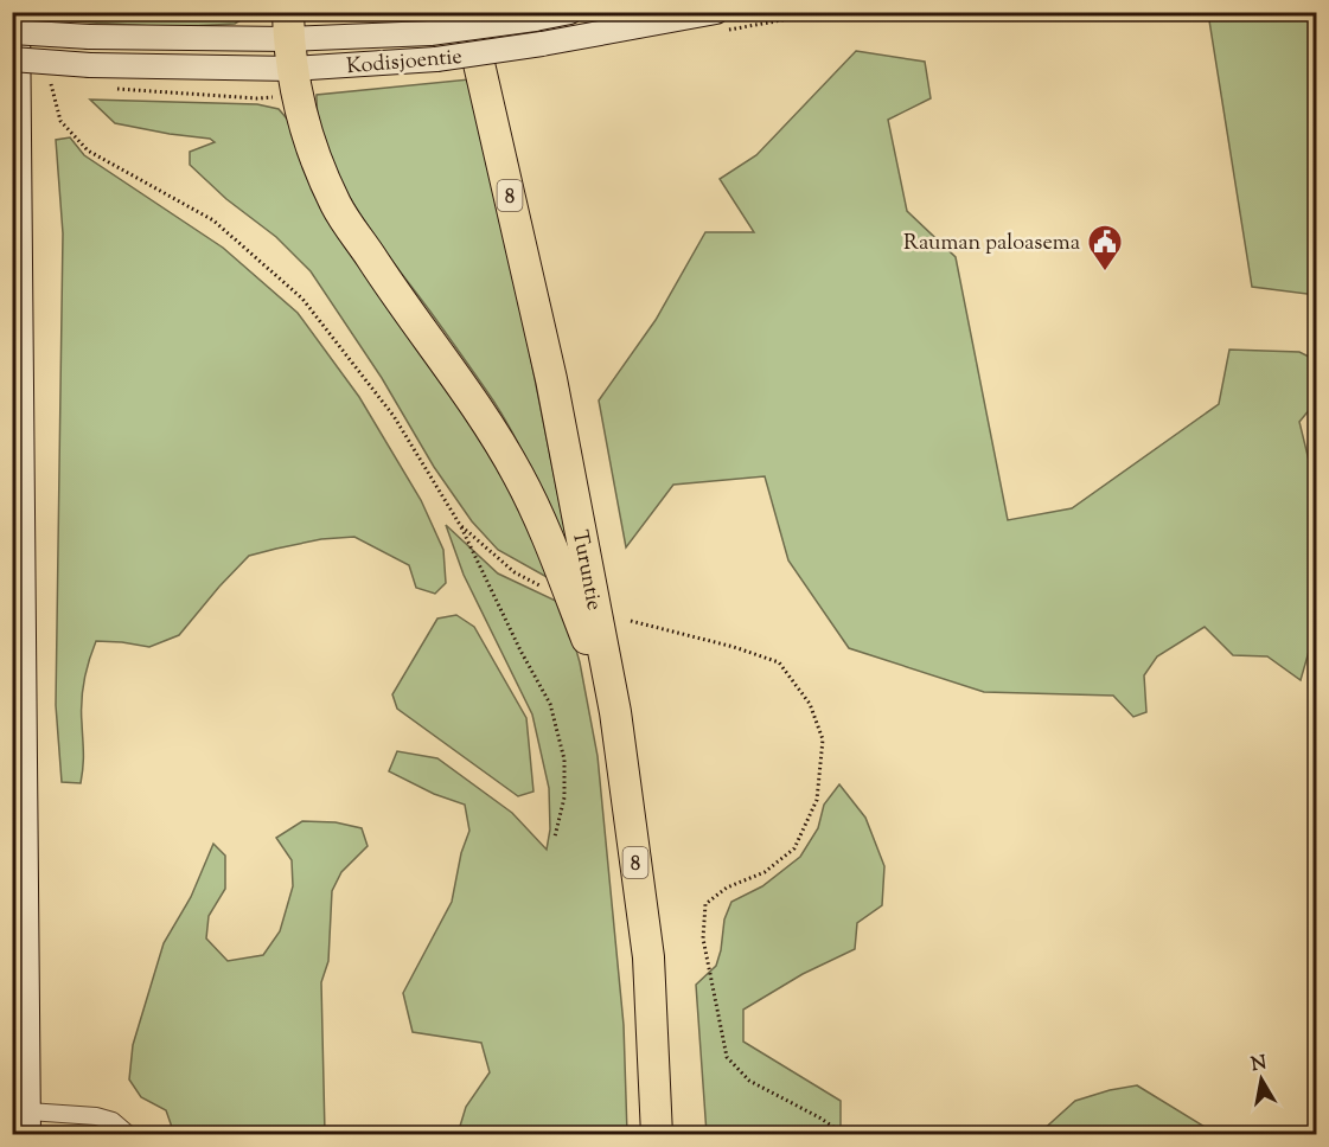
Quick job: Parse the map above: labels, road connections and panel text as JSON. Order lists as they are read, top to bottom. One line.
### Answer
{"streets":{"highway":["8","Turuntie"],"main road":["Kodisjoentie"]},"places":{"public building":["Rauman paloasema"]},"north":"top"}
